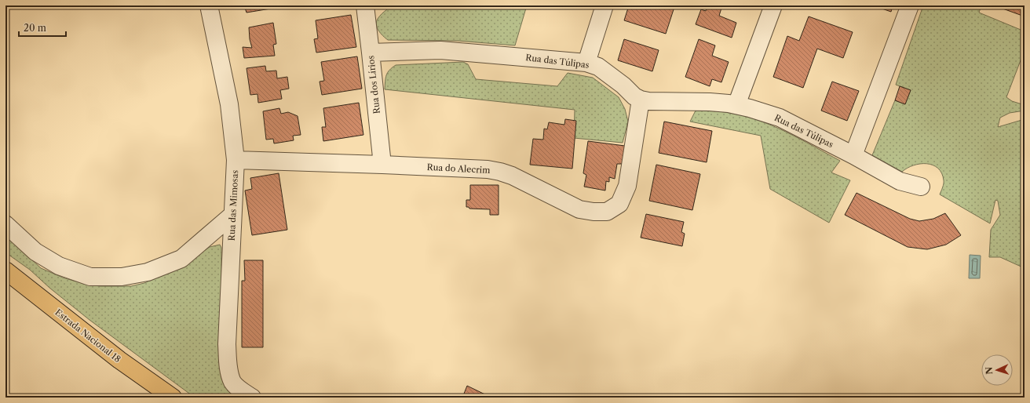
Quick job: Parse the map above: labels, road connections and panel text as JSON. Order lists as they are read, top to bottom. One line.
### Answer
{"streets":{"main road":["Estrada Nacional 18"],"street":["Rua das Túlipas","Rua dos Lírios","Rua do Alecrim","Rua das Mimosas"]},"crossings":[["Rua das Túlipas","Rua dos Lírios"],["Rua das Túlipas","Rua do Alecrim"],["Rua dos Lírios","Rua do Alecrim"],["Rua do Alecrim","Rua das Mimosas"]],"scale_bar":"20 m","north":"left"}
